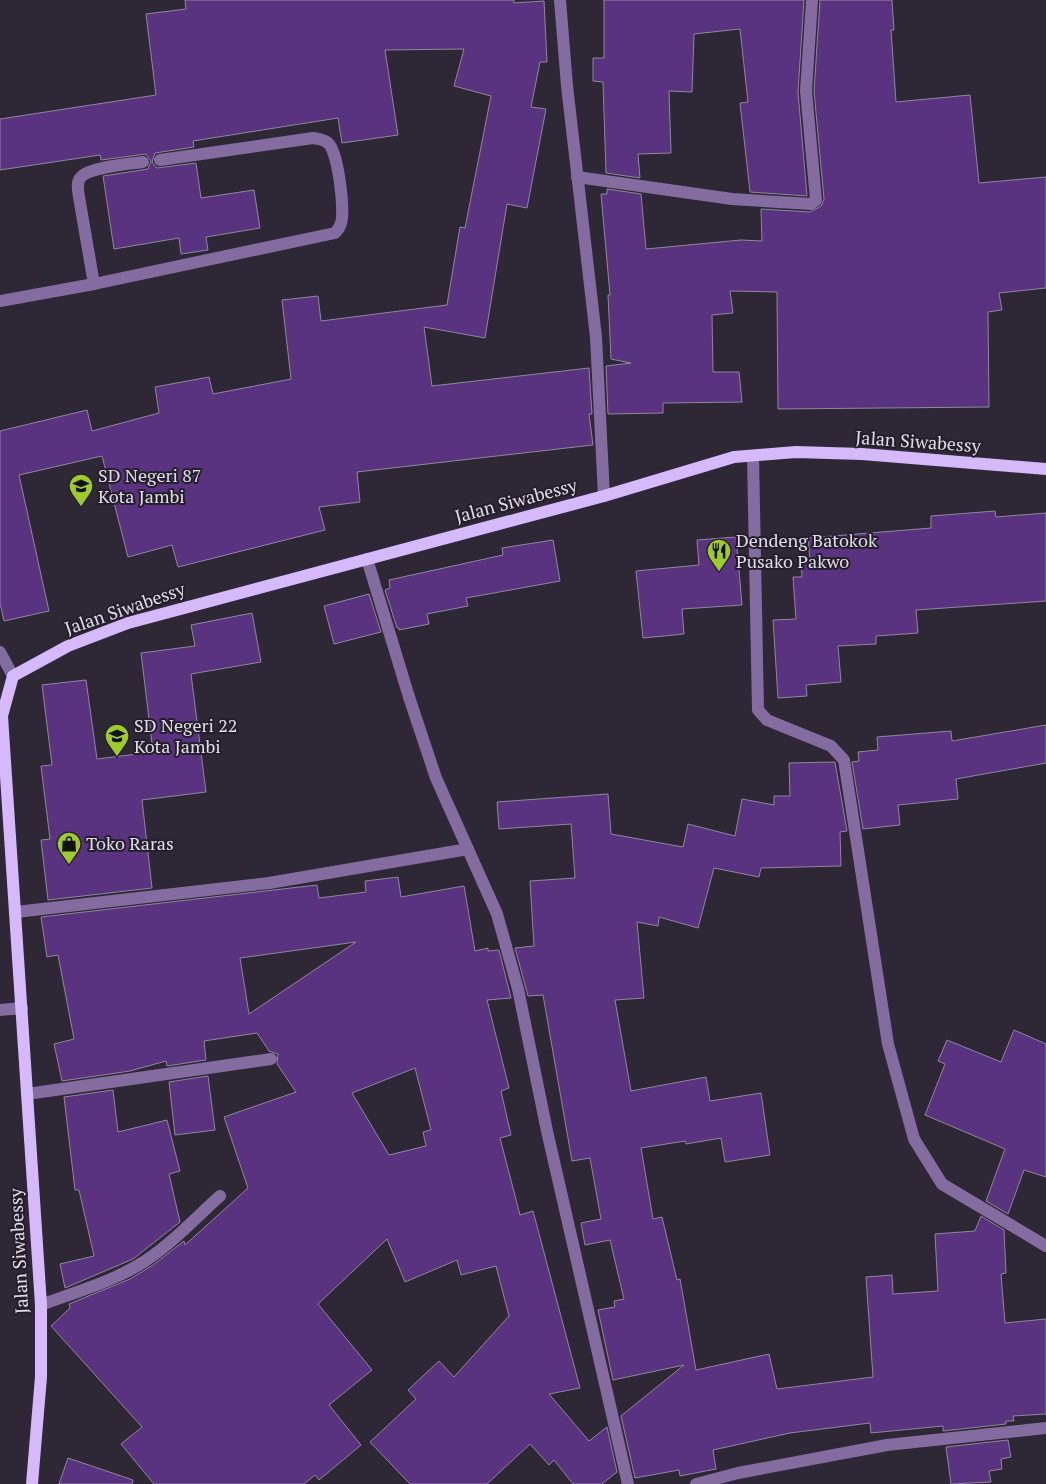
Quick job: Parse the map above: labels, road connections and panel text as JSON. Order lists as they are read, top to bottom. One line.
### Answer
{"streets":{"main road":["Jalan Siwabessy"]},"places":{"school or university":["SD Negeri 87 Kota Jambi","SD Negeri 22 Kota Jambi"],"restaurant":["Dendeng Batokok Pusako Pakwo"],"shop":["Toko Raras"]}}
